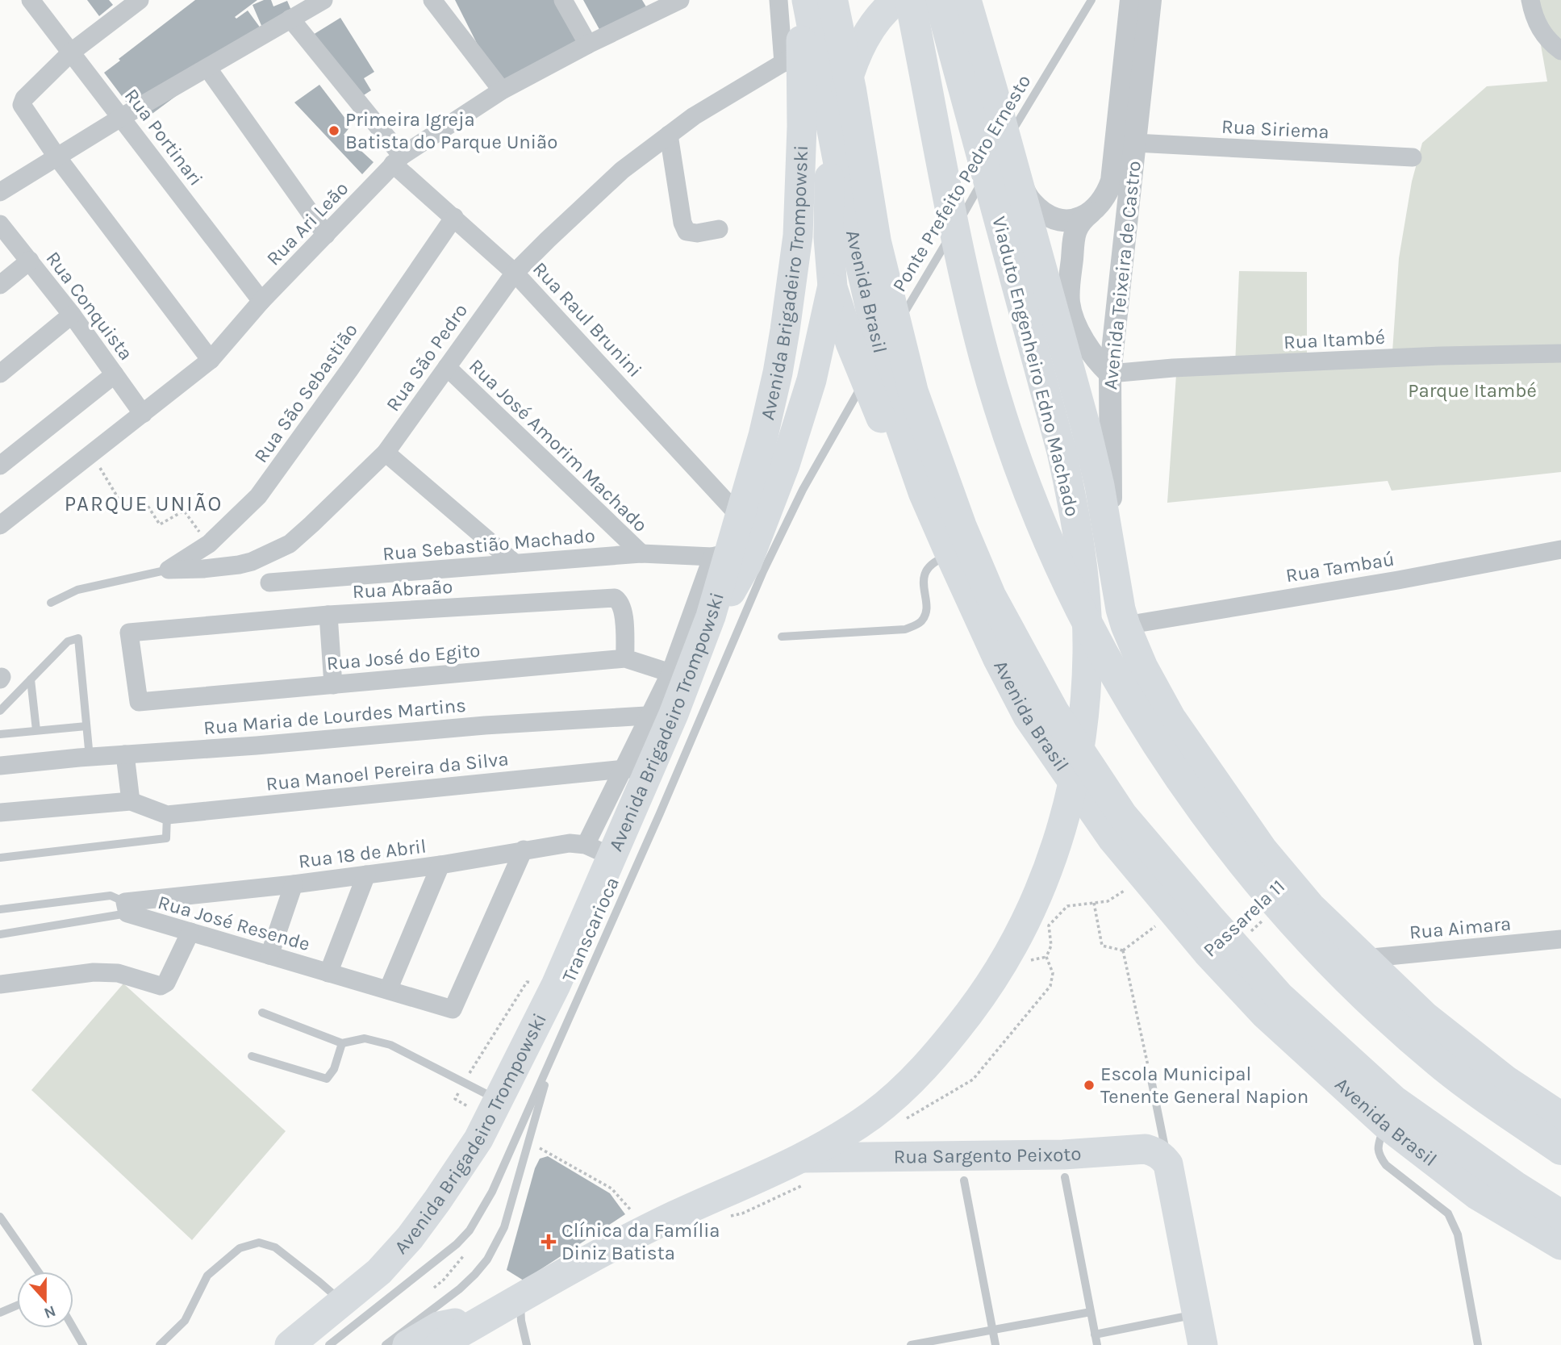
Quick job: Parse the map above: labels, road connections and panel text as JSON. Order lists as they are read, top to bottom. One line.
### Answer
{"streets":{"highway":["Avenida Brigadeiro Trompowski","Avenida Brasil","Viaduto Engenheiro Edno Machado","Rua Sargento Peixoto"],"street":["Rua Siriema","Rua Portinari","Rua Ari Leão","Avenida Teixeira de Castro","Rua Conquista","Rua Raul Brunini","Rua Itambé","Rua São Pedro","Rua São Sebastião","Rua José Amorim Machado","Rua Sebastião Machado","Rua Tambaú","Rua Abraão","Rua José do Egito","Rua Maria de Lourdes Martins","Rua Manoel Pereira da Silva","Rua 18 de Abril","Rua José Resende","Rua Aimara"],"lane":["Ponte Prefeito Pedro Ernesto","Transcarioca"],"path":["Passarela 11"]},"crossings":[["Rua Siriema","Avenida Teixeira de Castro"],["Rua Portinari","Rua Ari Leão"],["Ponte Prefeito Pedro Ernesto","Avenida Teixeira de Castro"],["Ponte Prefeito Pedro Ernesto","Transcarioca"],["Rua Ari Leão","Rua Conquista"],["Rua Ari Leão","Rua Raul Brunini"],["Avenida Teixeira de Castro","Rua Itambé"],["Avenida Brigadeiro Trompowski","Rua Raul Brunini"],["Avenida Brigadeiro Trompowski","Rua São Pedro"],["Avenida Brigadeiro Trompowski","Rua Sebastião Machado"],["Avenida Brigadeiro Trompowski","Rua Maria de Lourdes Martins"],["Avenida Brigadeiro Trompowski","Rua Manoel Pereira da Silva"],["Avenida Brigadeiro Trompowski","Rua 18 de Abril"],["Rua Raul Brunini","Rua São Pedro"],["Rua Raul Brunini","Rua São Sebastião"],["Rua São Pedro","Rua São Sebastião"],["Rua São Pedro","Rua José Amorim Machado"],["Viaduto Engenheiro Edno Machado","Rua Sargento Peixoto"],["Rua José Amorim Machado","Rua Sebastião Machado"],["Rua Abraão","Rua José do Egito"],["Rua 18 de Abril","Rua José Resende"]],"districts":["PARQUE UNIÃO"],"parks":["Parque Itambé"],"places":{"other":["Primeira Igreja Batista do Parque União","Escola Municipal Tenente General Napion"],"health":["Clínica da Família Diniz Batista"]},"north":"bottom"}
